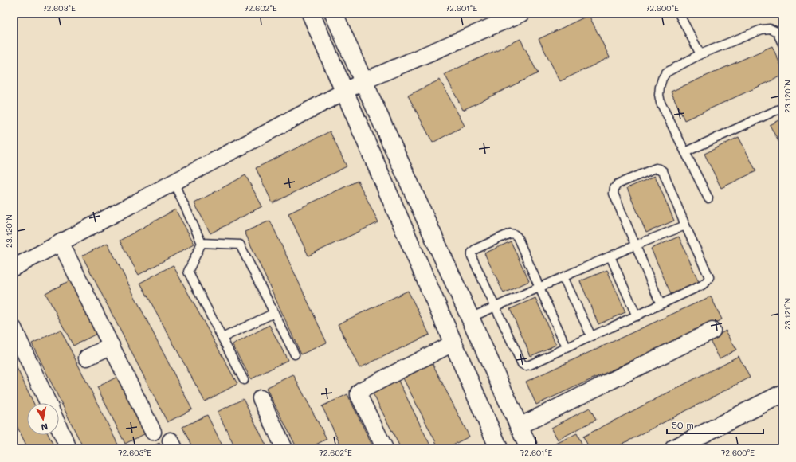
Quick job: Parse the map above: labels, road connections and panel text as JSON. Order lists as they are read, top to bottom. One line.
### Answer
{"scale_bar":"50 m","north":"bottom","coordinates":["72.603°E","72.602°E","72.601°E","72.600°E","23.120°N","23.121°N"]}
